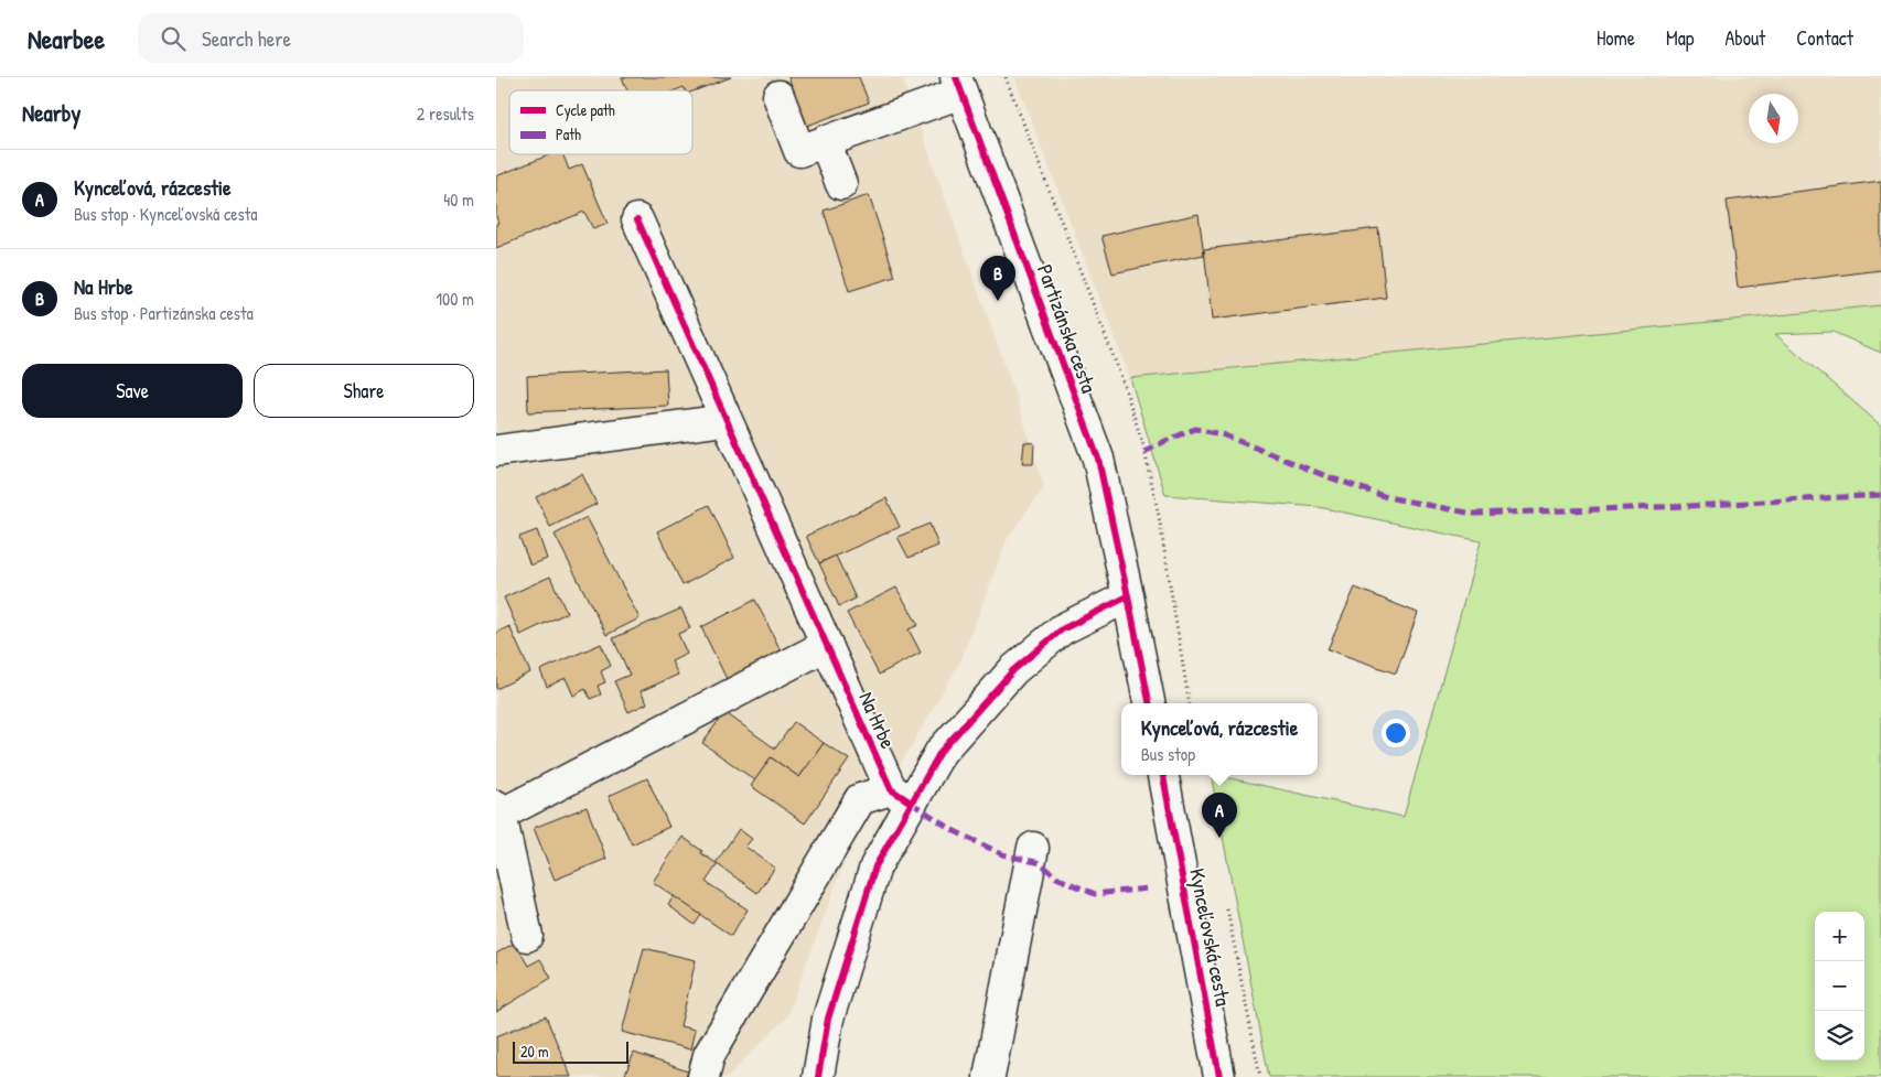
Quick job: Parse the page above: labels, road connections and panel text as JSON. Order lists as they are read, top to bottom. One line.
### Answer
{"streets":{"street":["Partizánska cesta","Na Hrbe","Kynceľovská cesta"]},"legend":["Cycle path","Path"],"scale_bar":"20 m","north":"bottom","page":{"header":"Nearbee","search":"Search here","nav":["Home","Map","About","Contact"],"heading":["Nearby","2 results"],"list":[{"mark":"A","name":"Kynceľová, rázcestie","note":"Bus stop · Kynceľovská cesta","value":"40 m"},{"mark":"B","name":"Na Hrbe","note":"Bus stop · Partizánska cesta","value":"100 m"}],"pins":["B","A"],"buttons":["Save","Share"],"popup":["Kynceľová, rázcestie","Bus stop"],"map_buttons":["+","−"],"scale":"20 m"}}
